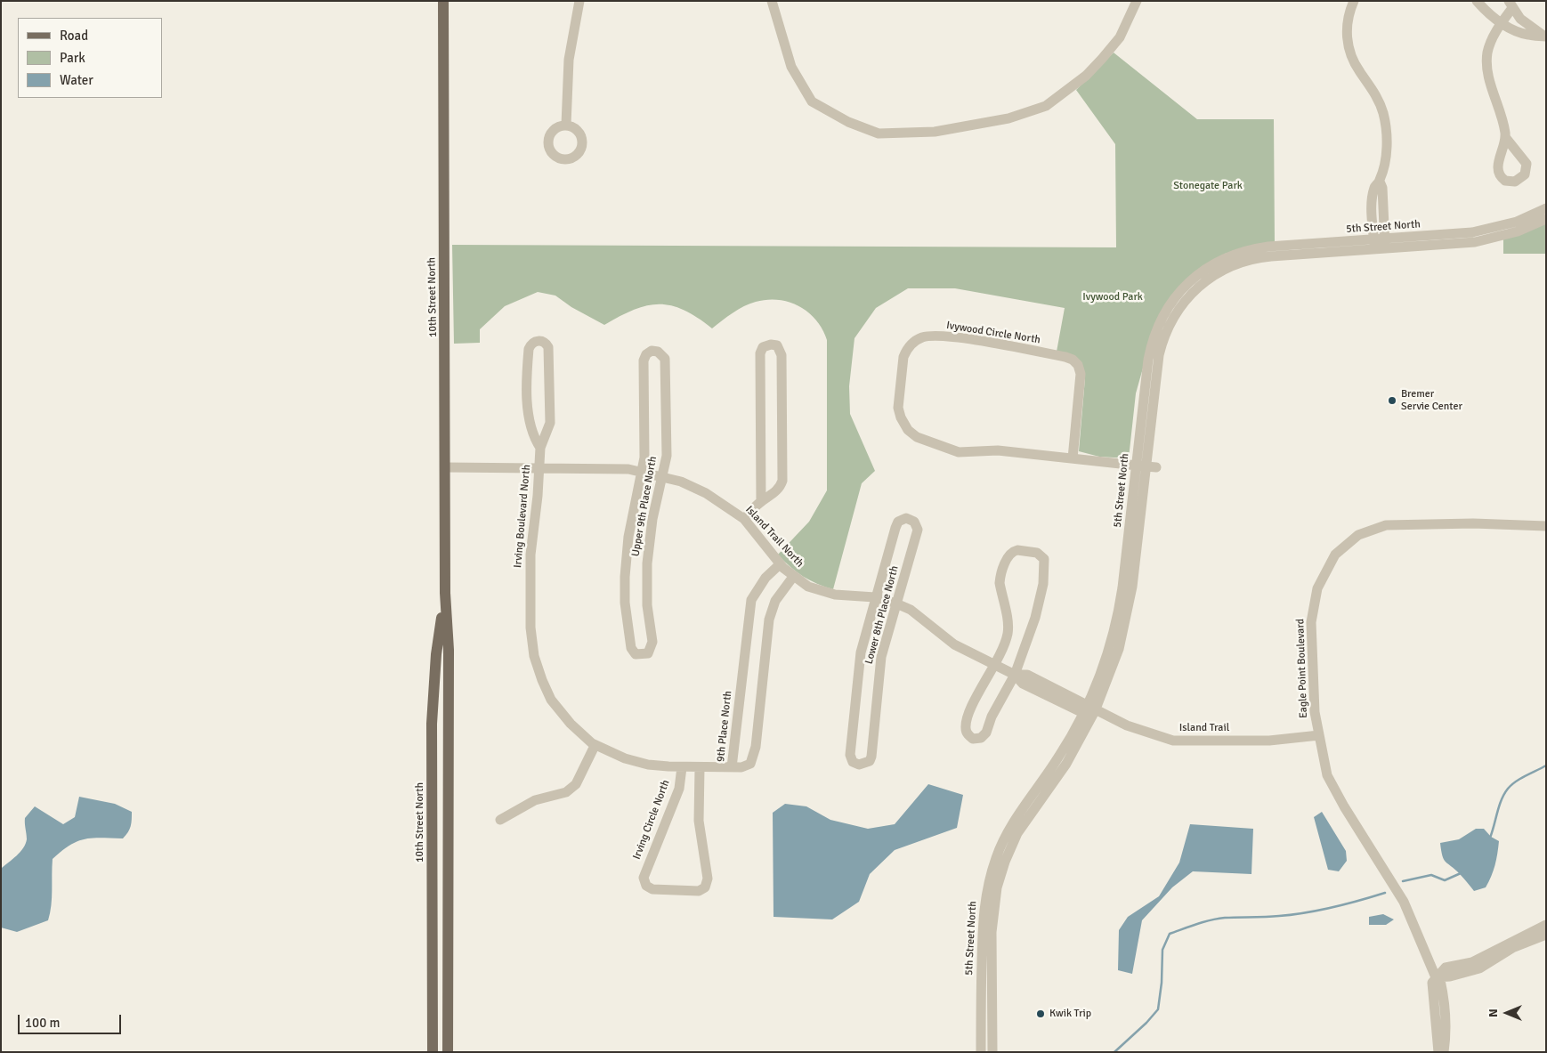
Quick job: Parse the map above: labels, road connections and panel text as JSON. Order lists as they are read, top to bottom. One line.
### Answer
{"streets":{"main road":["10th Street North"],"street":["5th Street North","Ivywood Circle North","Upper 9th Place North","Irving Boulevard North","Island Trail North","Lower 8th Place North","Eagle Point Boulevard","9th Place North","Island Trail","Irving Circle North"]},"crossings":[["5th Street North","Ivywood Circle North"],["5th Street North","Island Trail North"],["5th Street North","Island Trail"],["10th Street North","Island Trail North"],["Upper 9th Place North","Island Trail North"],["Irving Boulevard North","Island Trail North"],["Irving Boulevard North","9th Place North"],["Irving Boulevard North","Irving Circle North"],["Island Trail North","Lower 8th Place North"],["Island Trail North","9th Place North"],["Island Trail North","Island Trail"],["Eagle Point Boulevard","Island Trail"]],"parks":["Stonegate Park","Ivywood Park"],"places":["Bremer Servie Center","Kwik Trip"],"legend":["Road","Park","Water"],"scale_bar":"100 m","north":"left"}
